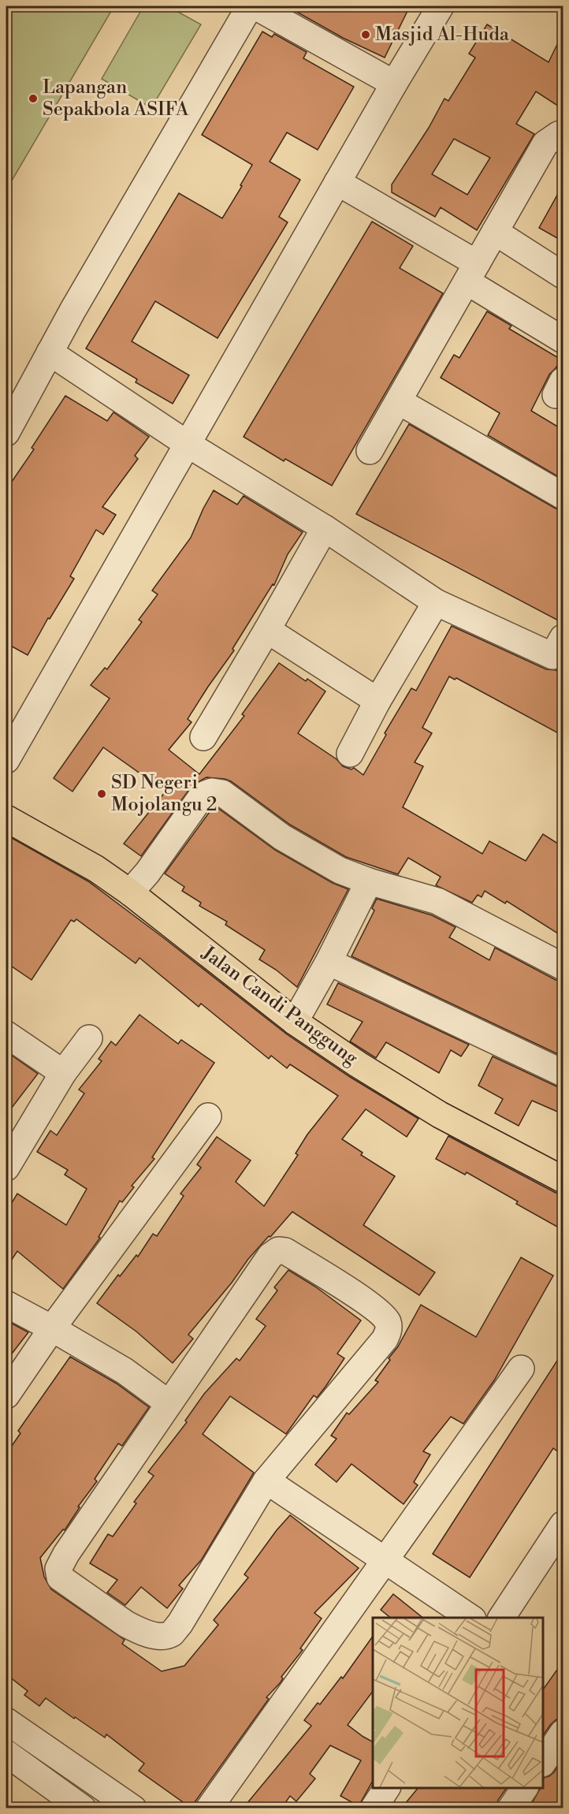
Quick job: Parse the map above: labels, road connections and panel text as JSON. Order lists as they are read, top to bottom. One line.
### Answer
{"streets":{"main road":["Jalan Candi Panggung"]},"places":["Masjid Al-Huda","Lapangan Sepakbola ASIFA","SD Negeri Mojolangu 2"]}
